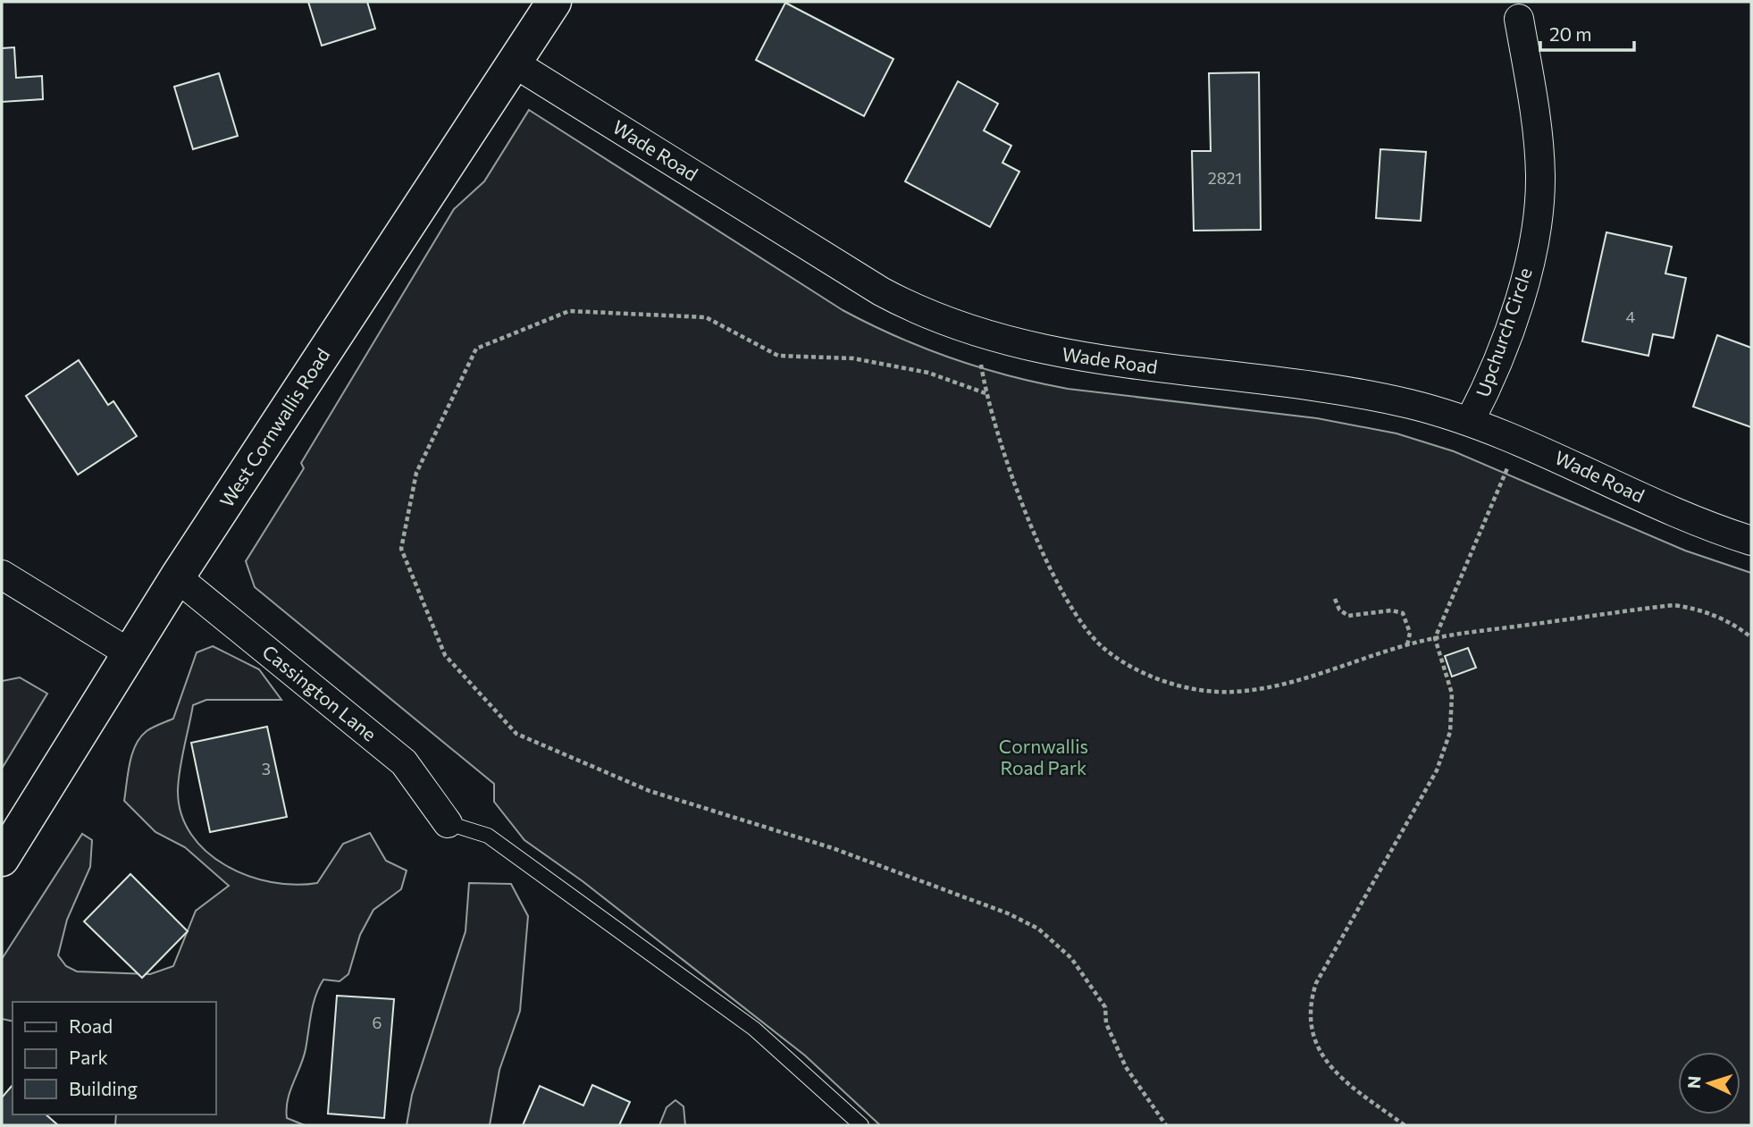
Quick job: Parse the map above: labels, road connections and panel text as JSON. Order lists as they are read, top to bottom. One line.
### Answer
{"streets":{"street":["Wade Road","Upchurch Circle","West Cornwallis Road","Cassington Lane"]},"crossings":[["Wade Road","Upchurch Circle"],["Wade Road","West Cornwallis Road"],["West Cornwallis Road","Cassington Lane"]],"parks":["Cornwallis Road Park"],"house_numbers":["2821","4","3","6"],"legend":["Road","Park","Building"],"scale_bar":"20 m","north":"left"}
